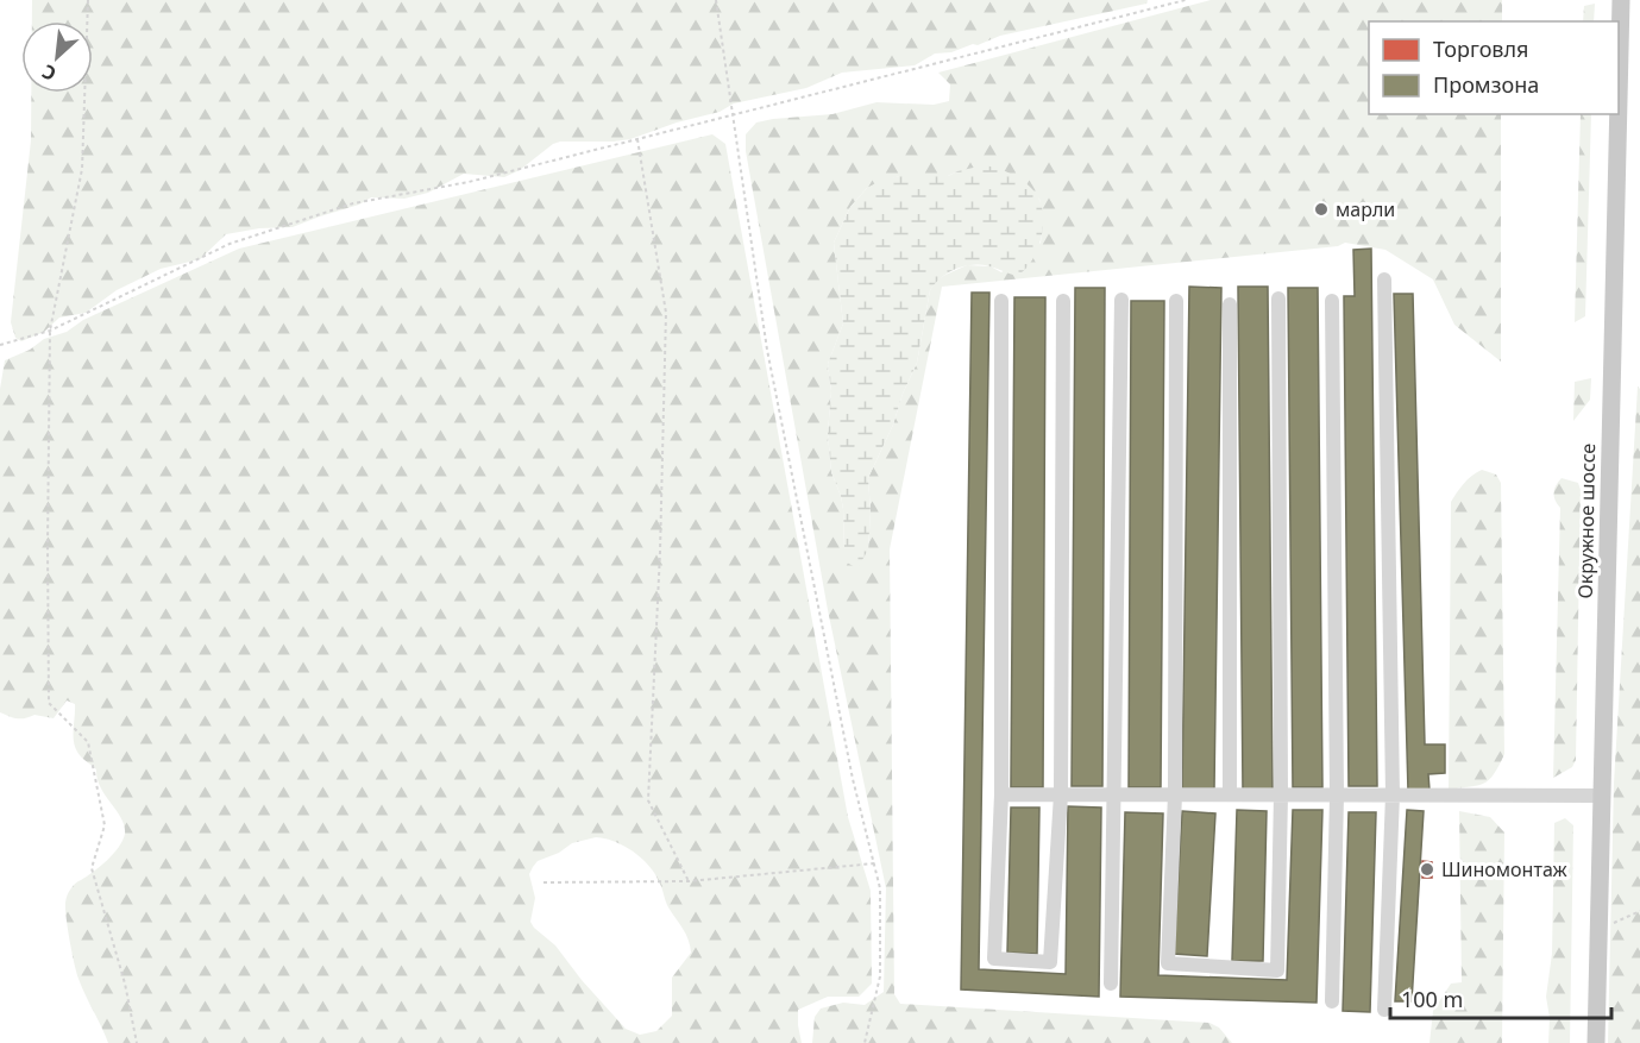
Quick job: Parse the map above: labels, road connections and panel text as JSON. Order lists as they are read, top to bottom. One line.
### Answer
{"streets":{"main road":["Окружное шоссе"]},"places":["марли","Шиномонтаж"],"legend":["Торговля","Промзона"],"scale_bar":"100 m","north":"bottom left"}
